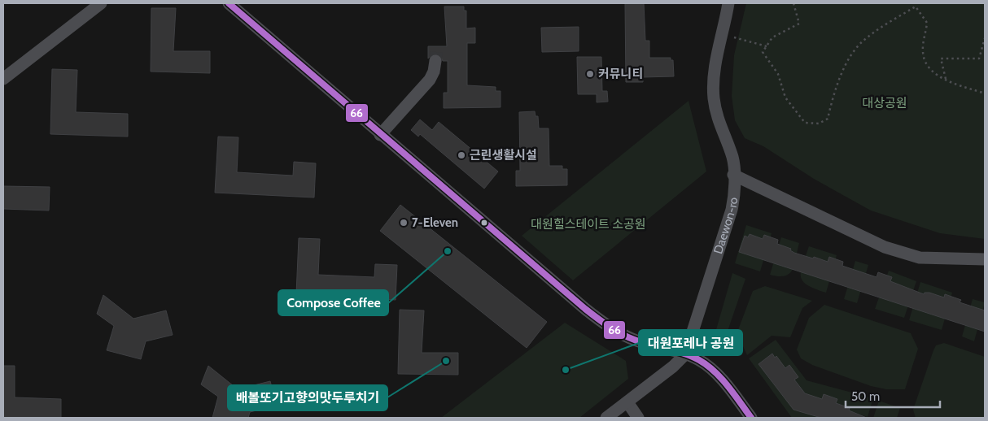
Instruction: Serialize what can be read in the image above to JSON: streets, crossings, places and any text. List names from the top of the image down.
{
  "streets": {
    "street": ["Daewon-ro"]
  },
  "parks": ["대상공원", "대원힐스테이트 소공원"],
  "places": [
    "커뮤니티",
    "근린생활시설",
    "7-Eleven",
    "Compose Coffee",
    "배볼또기고향의맛두루치기",
    "대원포레나 공원"
  ],
  "lines": ["transit line 66"],
  "scale_bar": "50 m"
}
